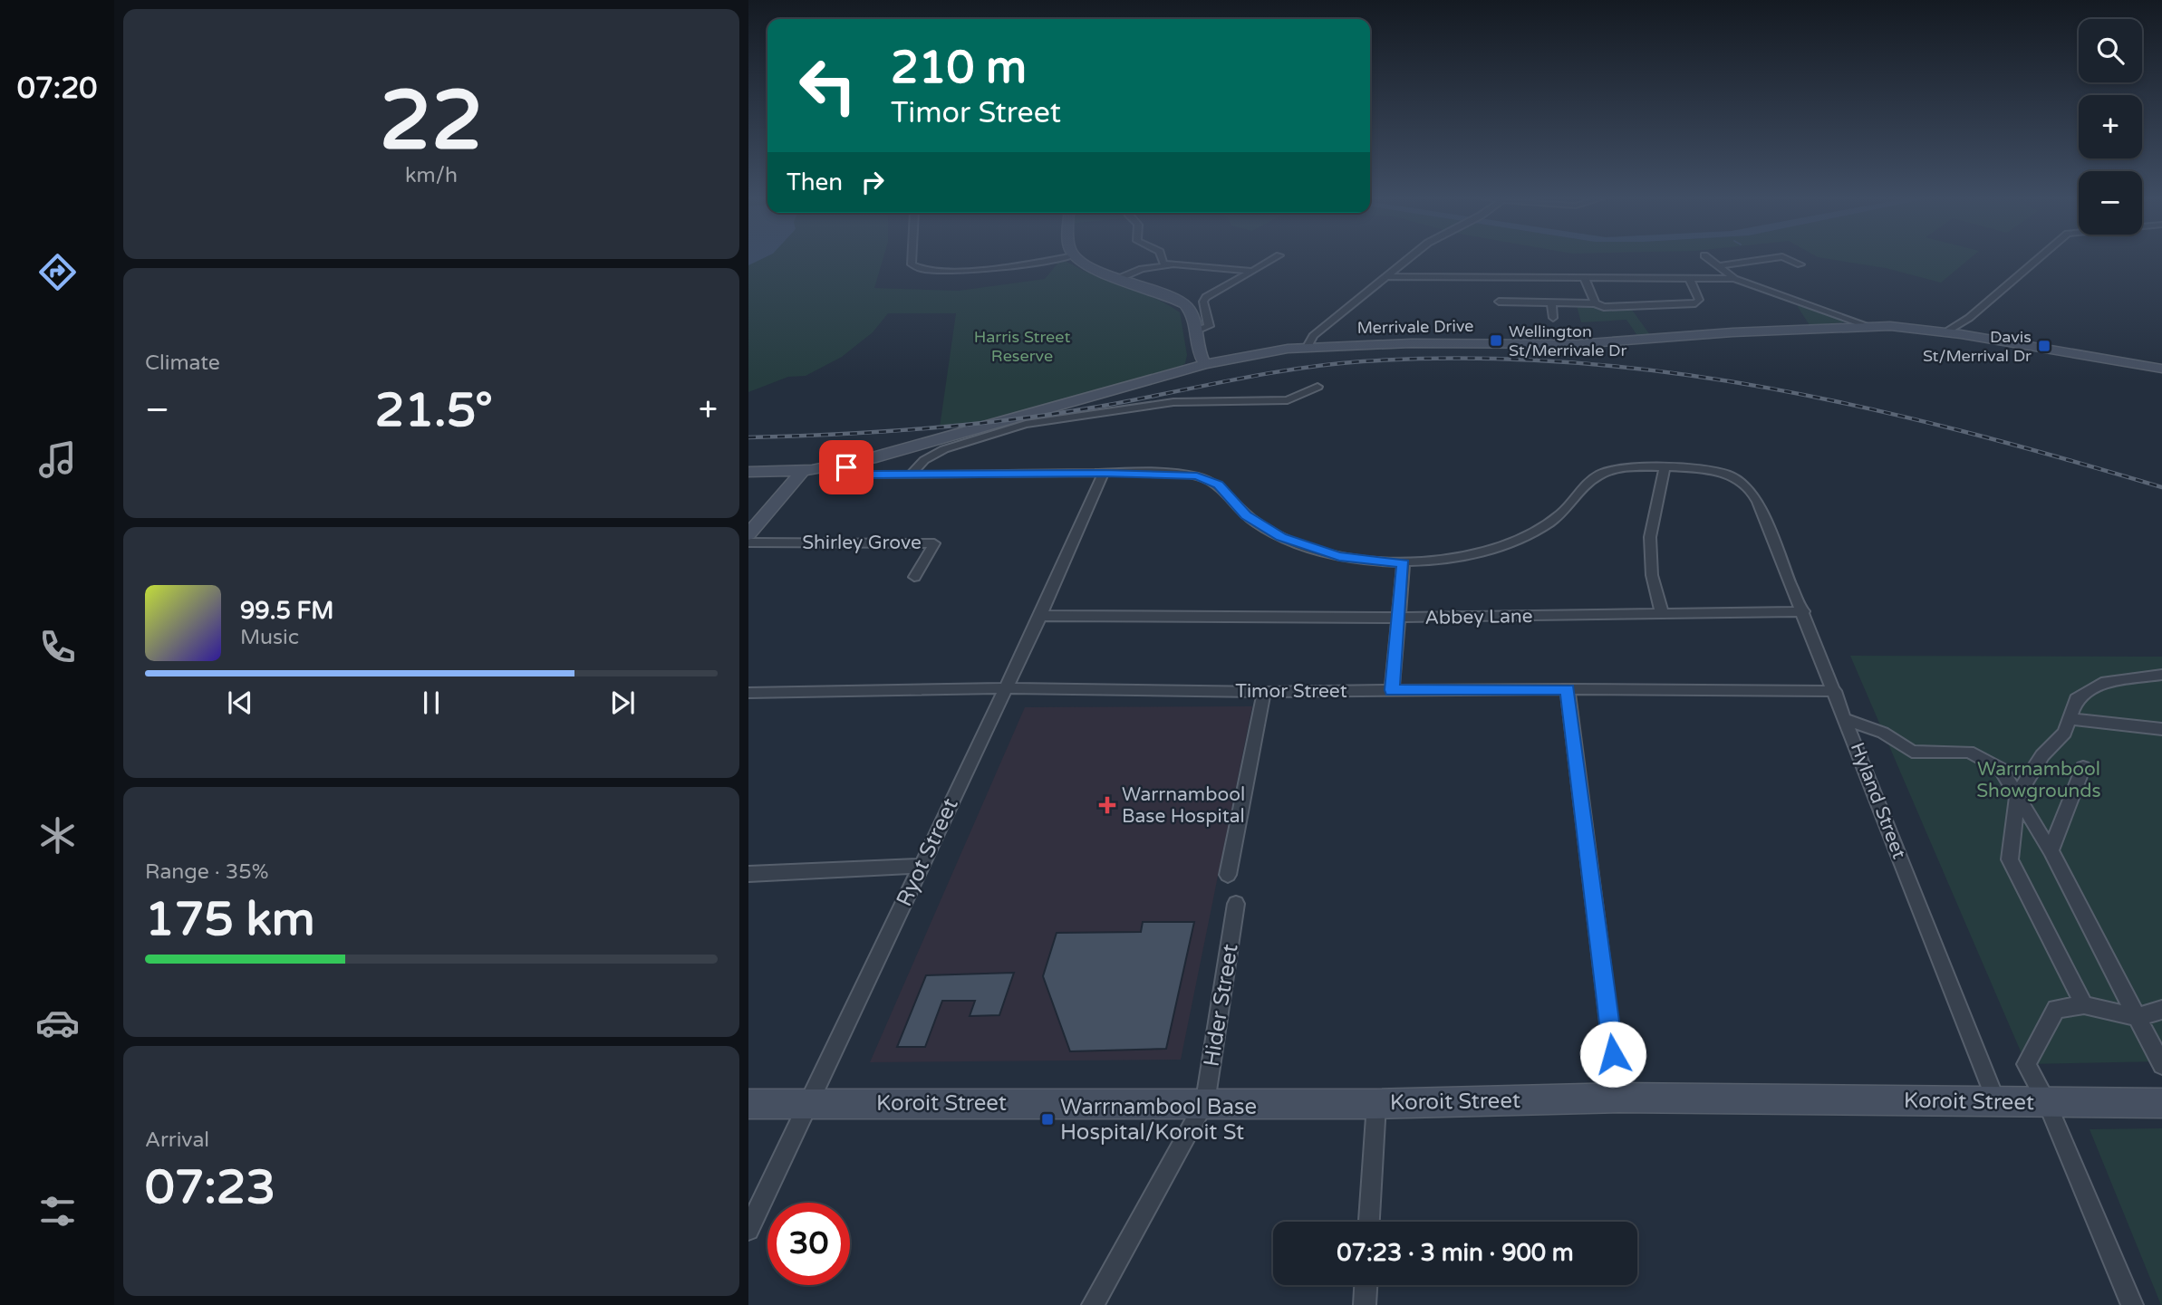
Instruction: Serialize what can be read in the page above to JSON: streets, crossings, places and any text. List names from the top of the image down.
{
  "streets": {
    "street": [
      "Merrivale Drive",
      "Shirley Grove",
      "Abbey Lane",
      "Timor Street",
      "Hyland Street",
      "Ryot Street",
      "Hider Street",
      "Koroit Street"
    ]
  },
  "crossings": [
    ["Abbey Lane", "Hyland Street"],
    ["Abbey Lane", "Ryot Street"],
    ["Timor Street", "Hyland Street"],
    ["Timor Street", "Ryot Street"],
    ["Hyland Street", "Koroit Street"],
    ["Ryot Street", "Koroit Street"],
    ["Hider Street", "Koroit Street"]
  ],
  "parks": ["Harris Street Reserve", "Warrnambool Showgrounds"],
  "places": {
    "transit": ["Wellington St/Merrivale Dr", "Davis St/Merrival Dr", "Warrnambool Base Hospital/Koroit St"],
    "health": ["Warrnambool Base Hospital"]
  },
  "page": {
    "tabs": "07:20",
    "tile": [
      ["22", "km/h"],
      "Climate",
      ["Range · 35%", "175 km"],
      ["Arrival", "07:23"]
    ],
    "map_buttons": ["+", "−"],
    "turn": ["210 m", "Timor Street"],
    "then": "Then",
    "heat": ["−", "21.5°", "+"],
    "song": ["99.5 FM", "Music"],
    "limit": "30",
    "trip": "07:23 · 3 min · 900 m"
  }
}
